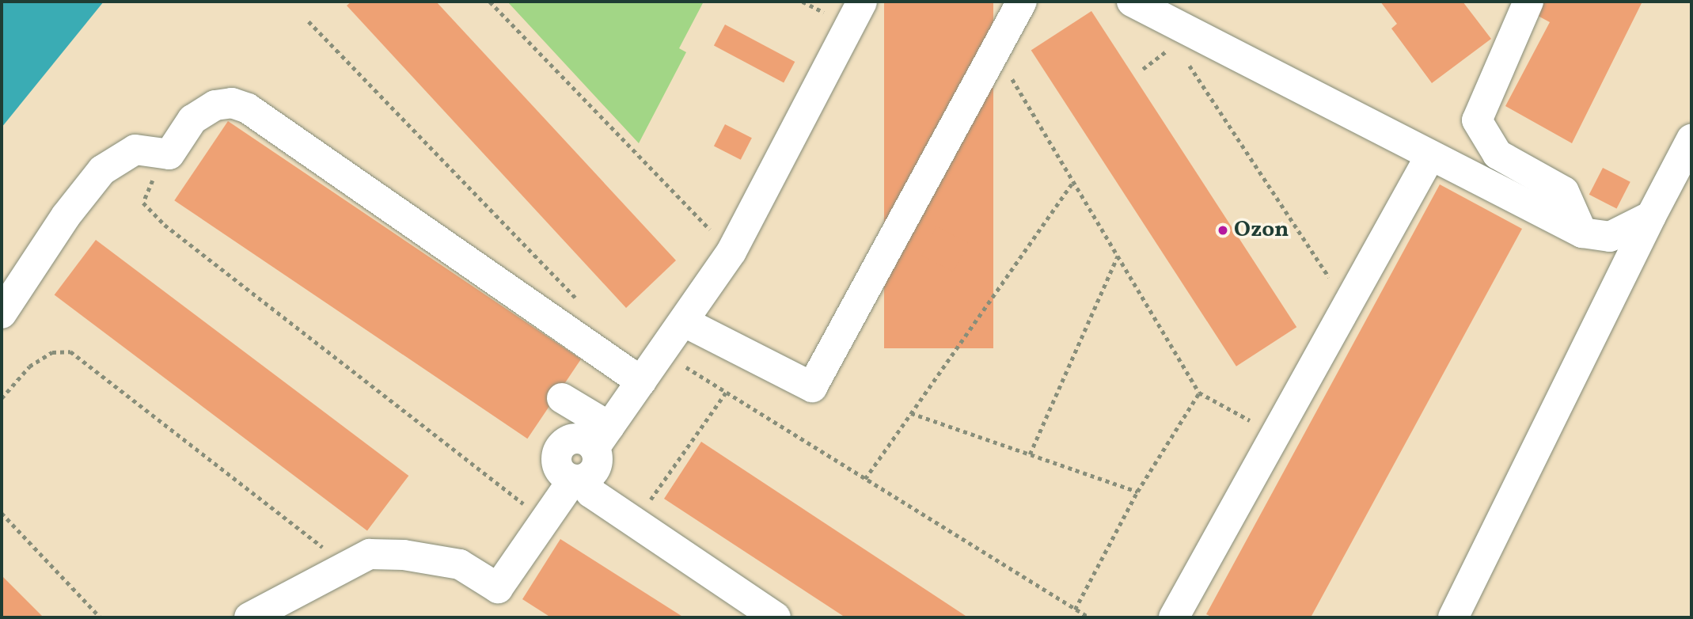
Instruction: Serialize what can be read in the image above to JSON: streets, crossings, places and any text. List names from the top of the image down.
{
  "places": ["Ozon"]
}
